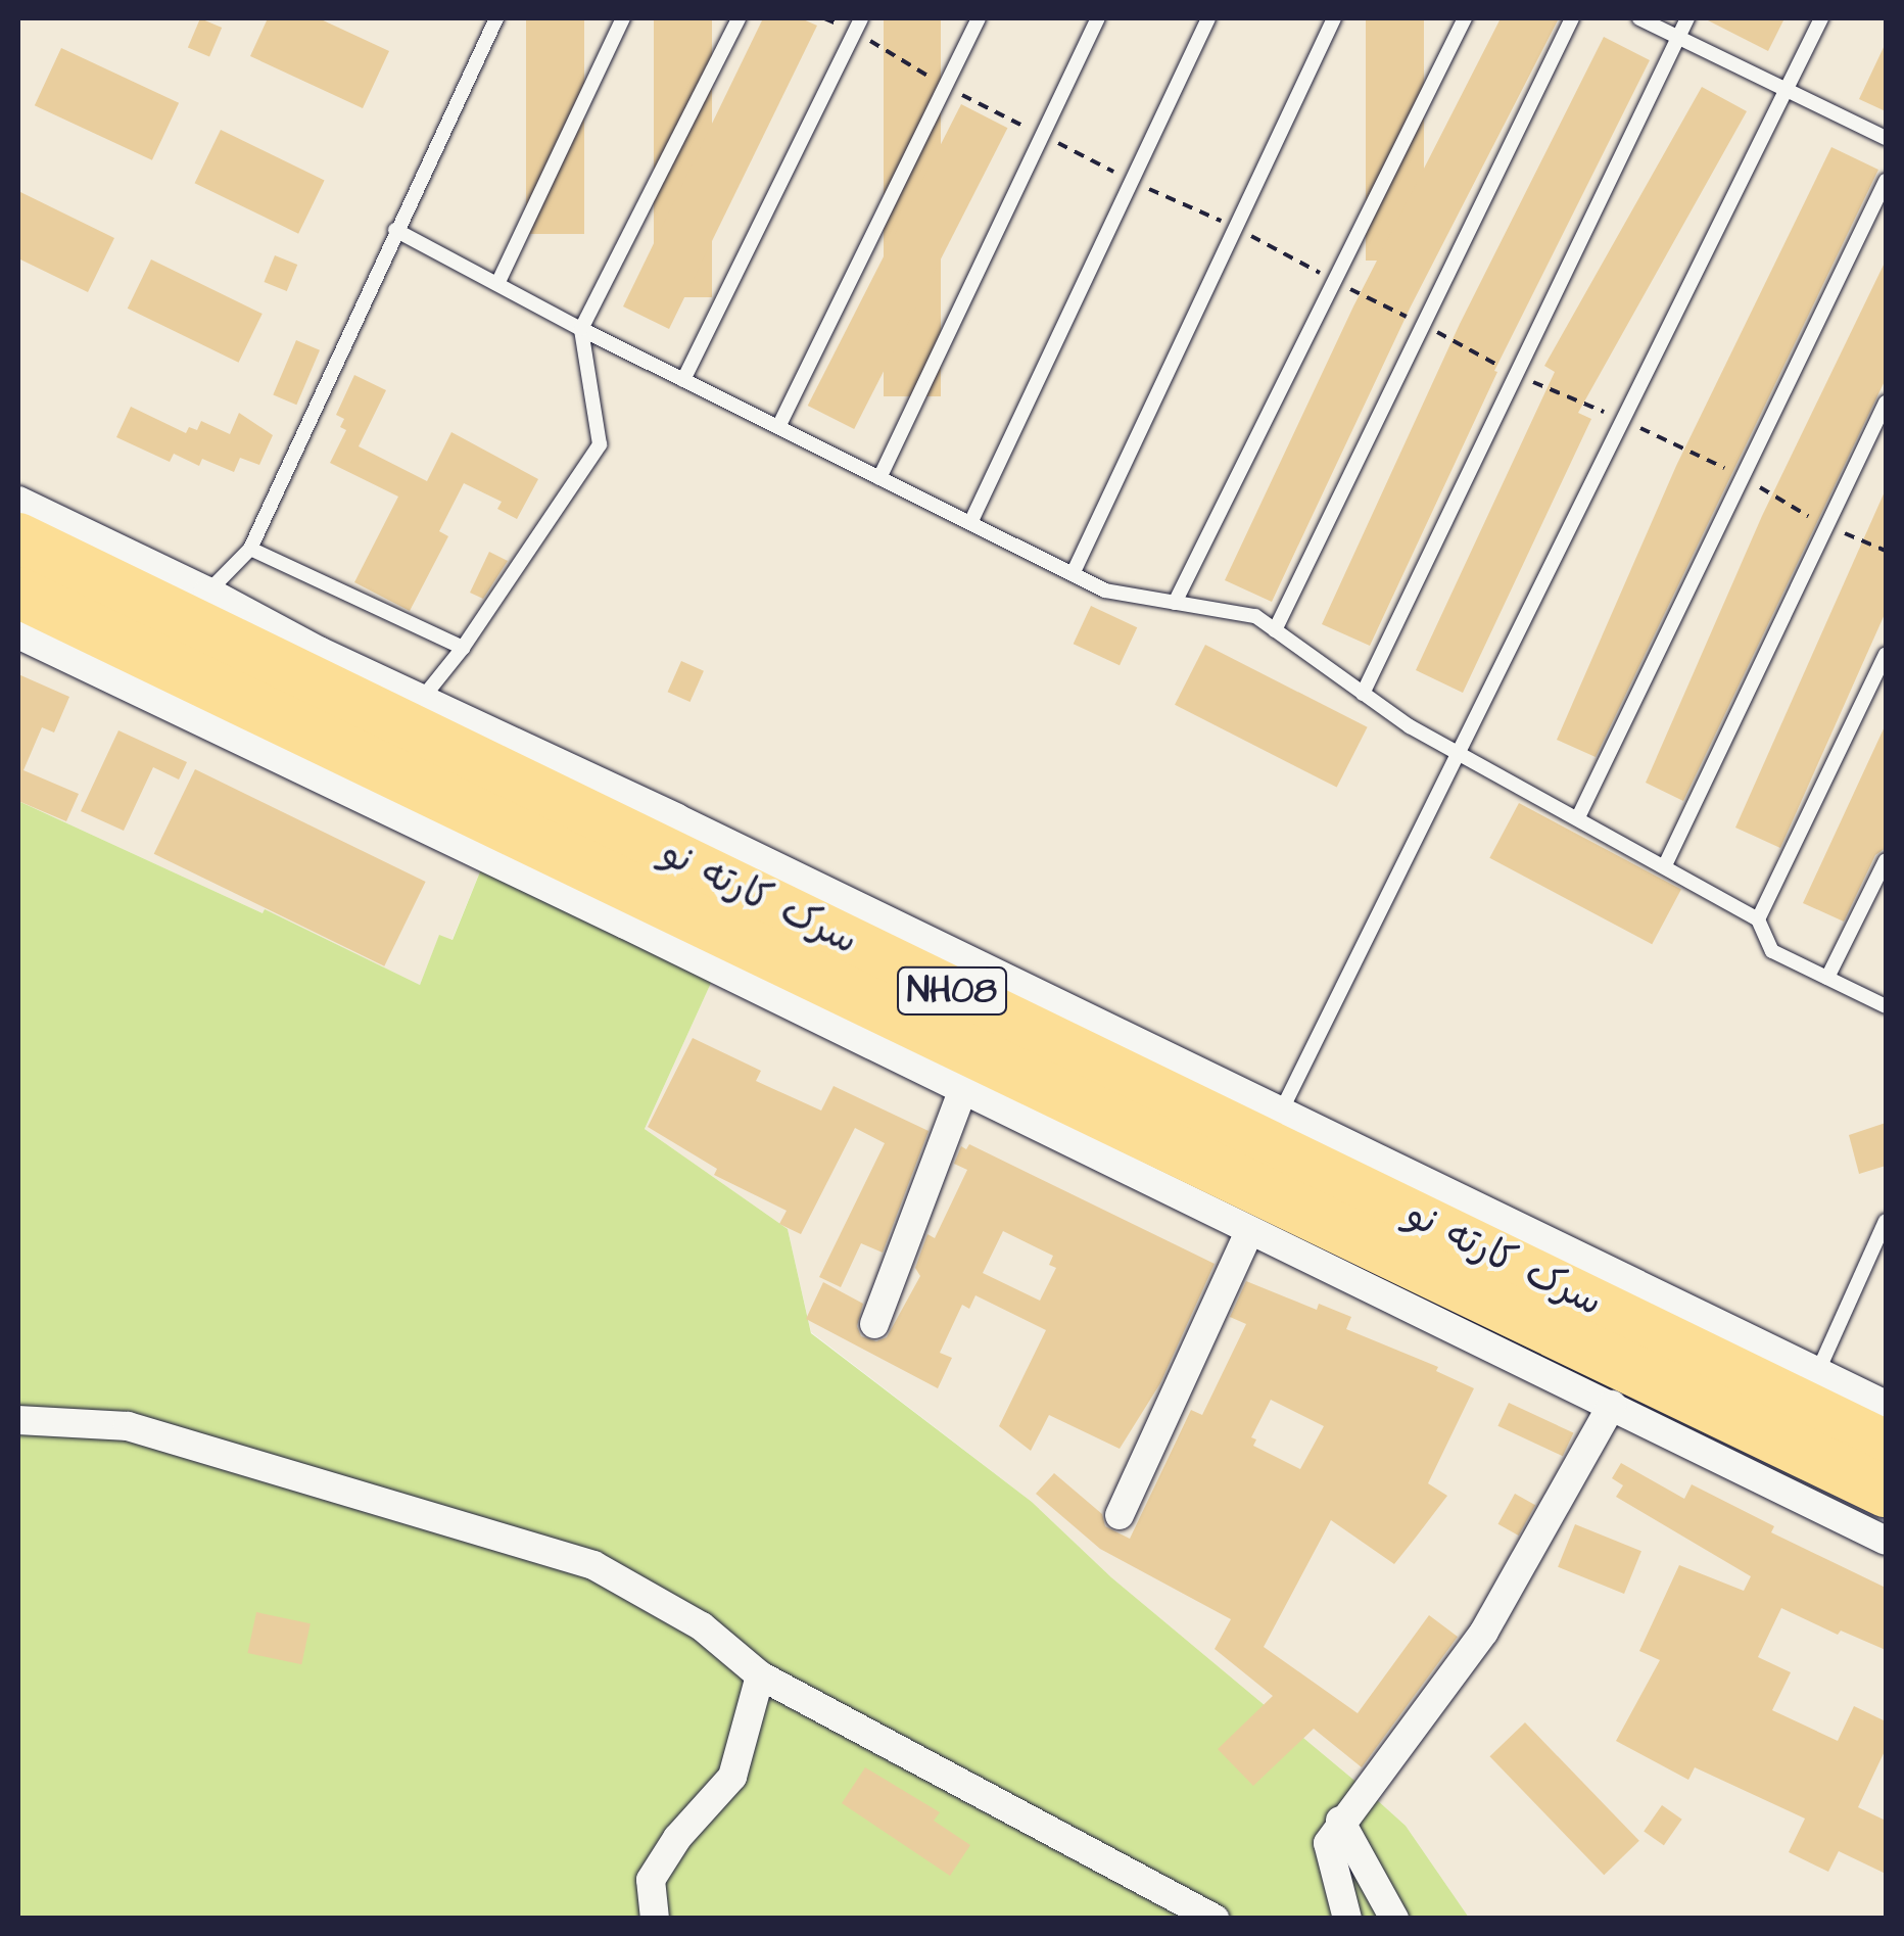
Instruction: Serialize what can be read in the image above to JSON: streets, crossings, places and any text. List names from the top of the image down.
{
  "streets": {
    "highway": ["NH08"]
  }
}
